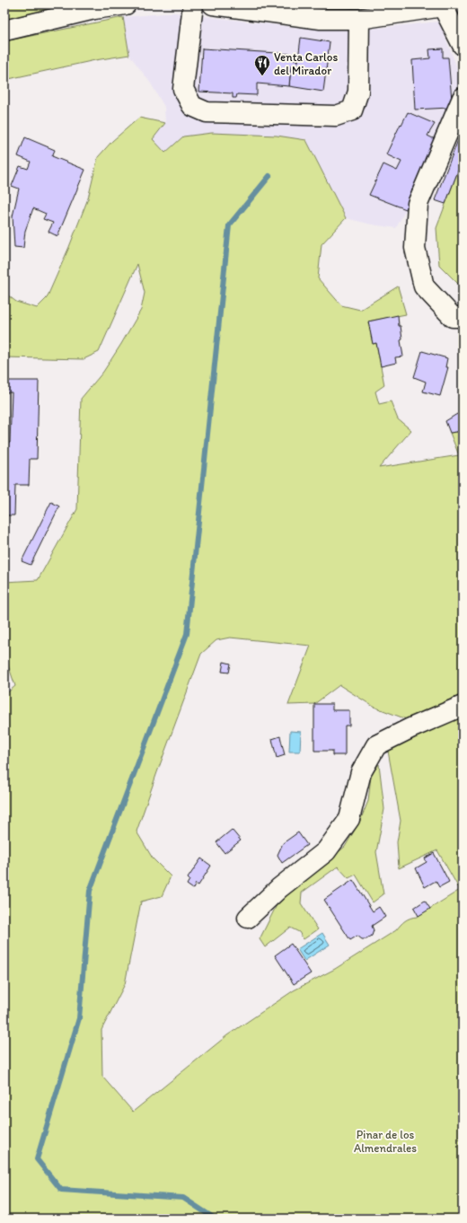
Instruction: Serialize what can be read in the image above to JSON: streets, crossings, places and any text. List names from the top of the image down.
{
  "parks": ["Pinar de los Almendrales"],
  "places": {
    "restaurant": ["Venta Carlos del Mirador"]
  }
}
